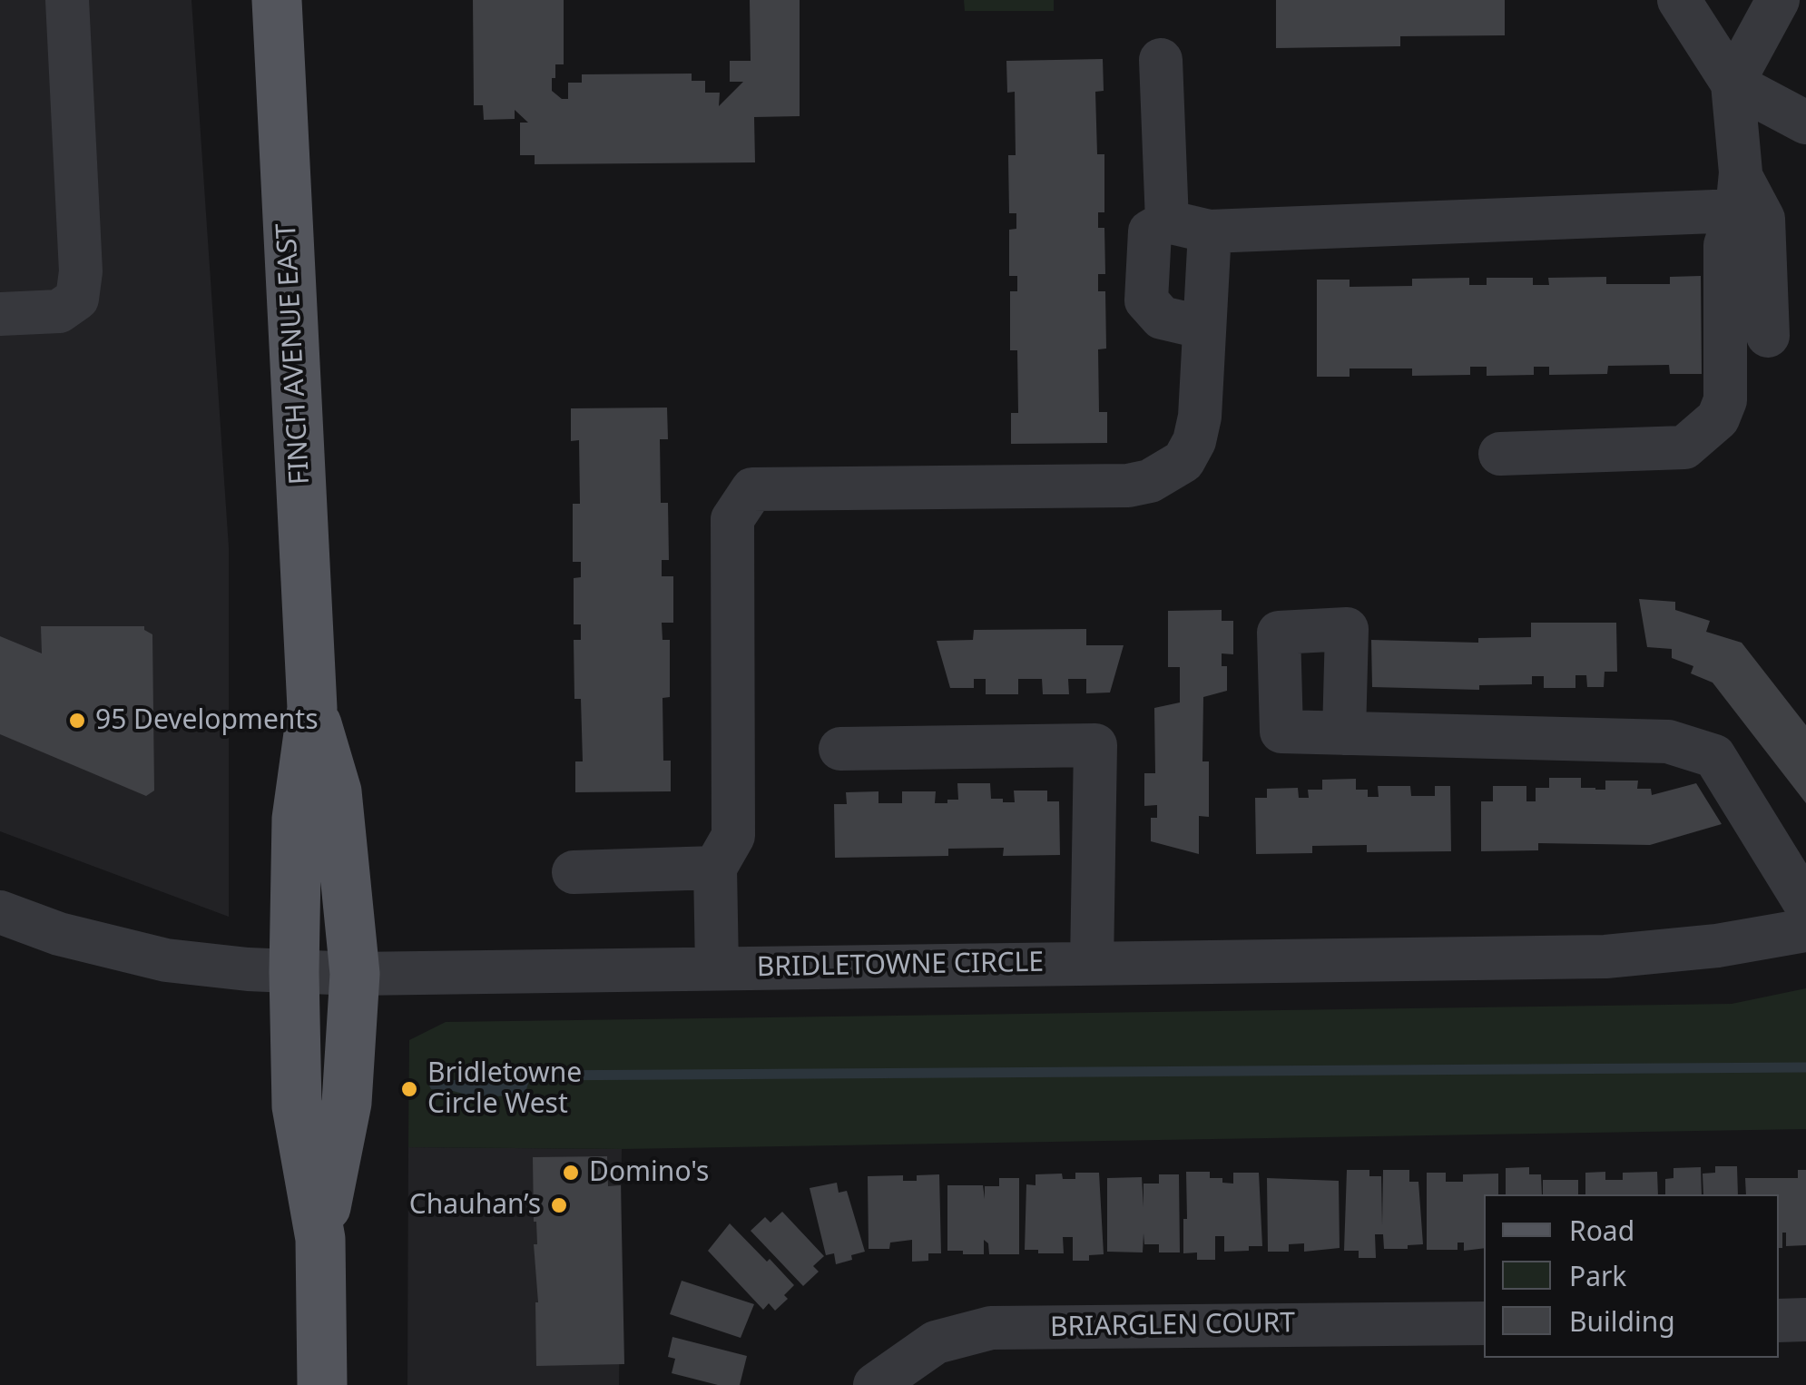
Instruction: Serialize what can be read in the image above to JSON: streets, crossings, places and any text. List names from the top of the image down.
{
  "streets": {
    "main road": ["FINCH AVENUE EAST"],
    "street": ["BRIDLETOWNE CIRCLE", "BRIARGLEN COURT"]
  },
  "crossings": [
    ["FINCH AVENUE EAST", "BRIDLETOWNE CIRCLE"]
  ],
  "places": [
    "95 Developments",
    "Bridletowne Circle West",
    "Domino's",
    "Chauhan’s"
  ],
  "legend": ["Road", "Park", "Building"]
}
